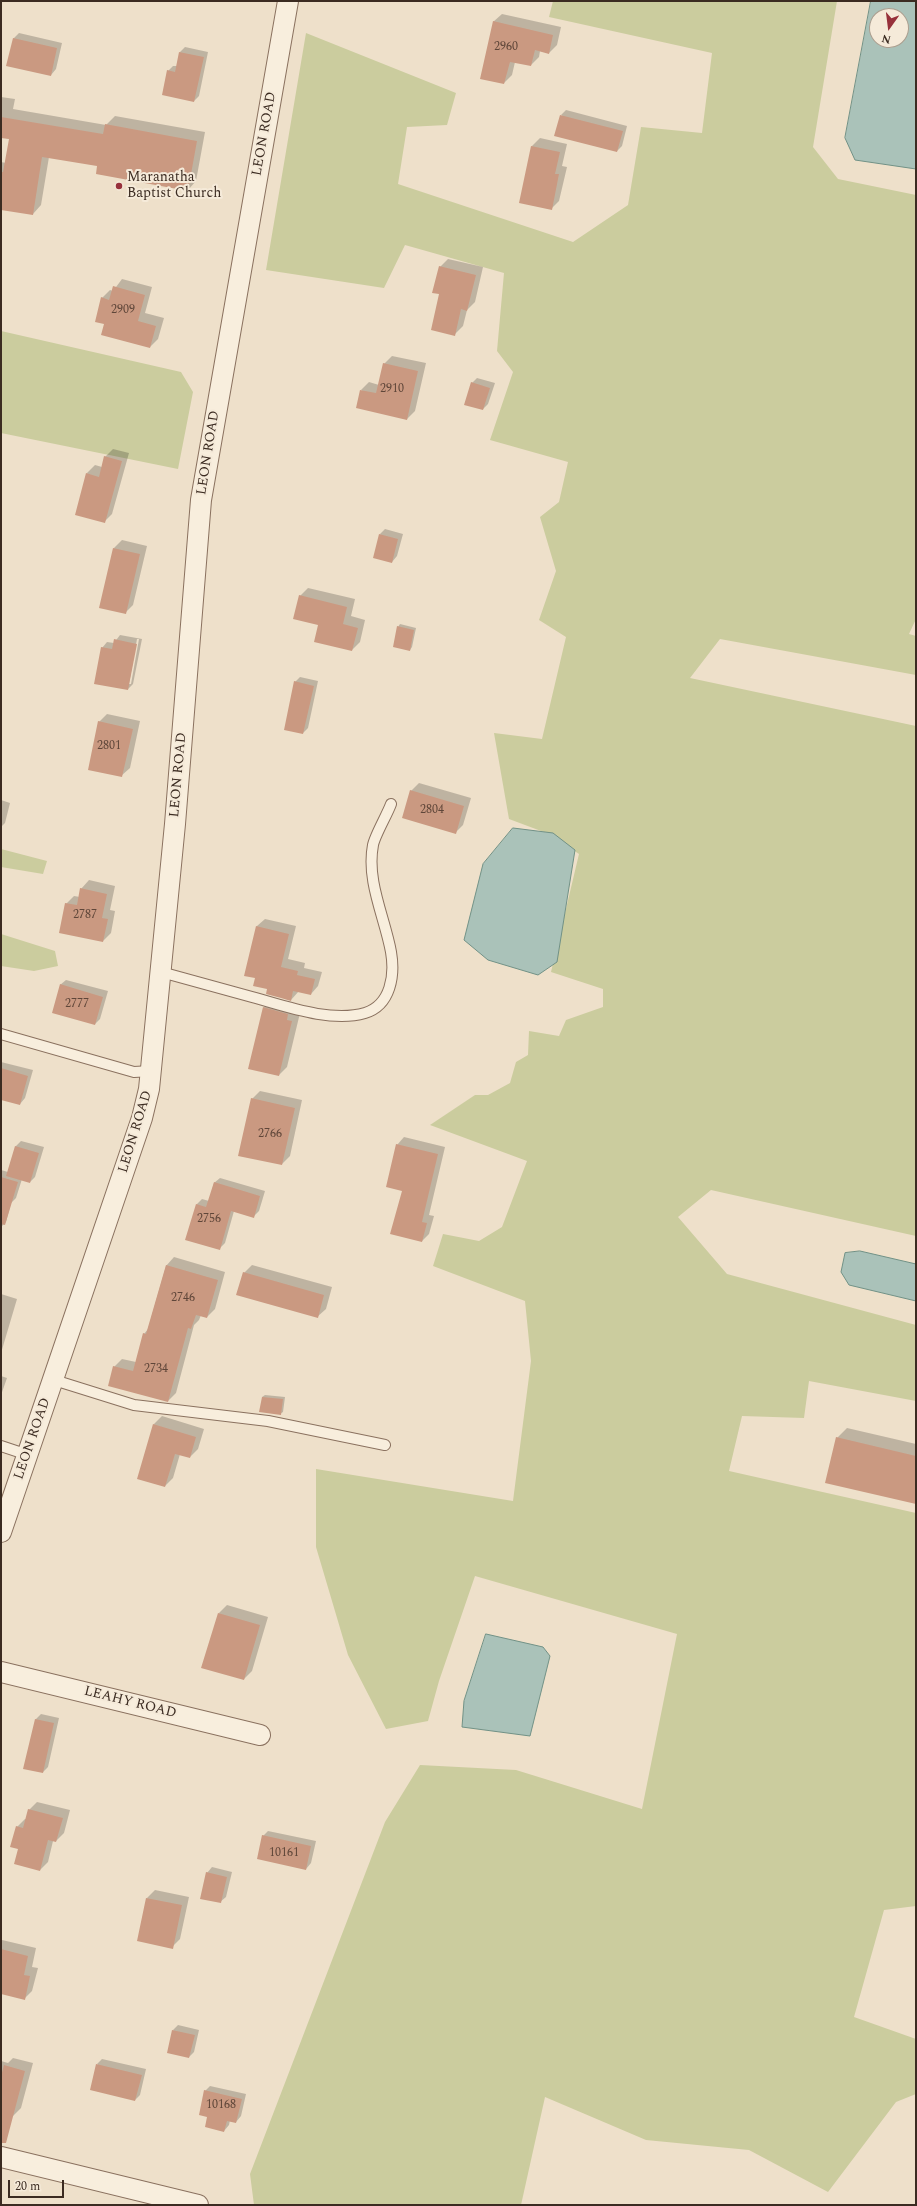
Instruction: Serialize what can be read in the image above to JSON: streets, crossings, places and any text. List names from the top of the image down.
{
  "streets": {
    "street": ["LEON ROAD", "LEAHY ROAD"]
  },
  "places": ["Maranatha Baptist Church"],
  "house_numbers": [
    "2960",
    "2909",
    "2910",
    "2801",
    "2804",
    "2787",
    "2777",
    "2766",
    "2756",
    "2746",
    "2734",
    "10161",
    "10168"
  ],
  "scale_bar": "20 m",
  "north": "bottom"
}
